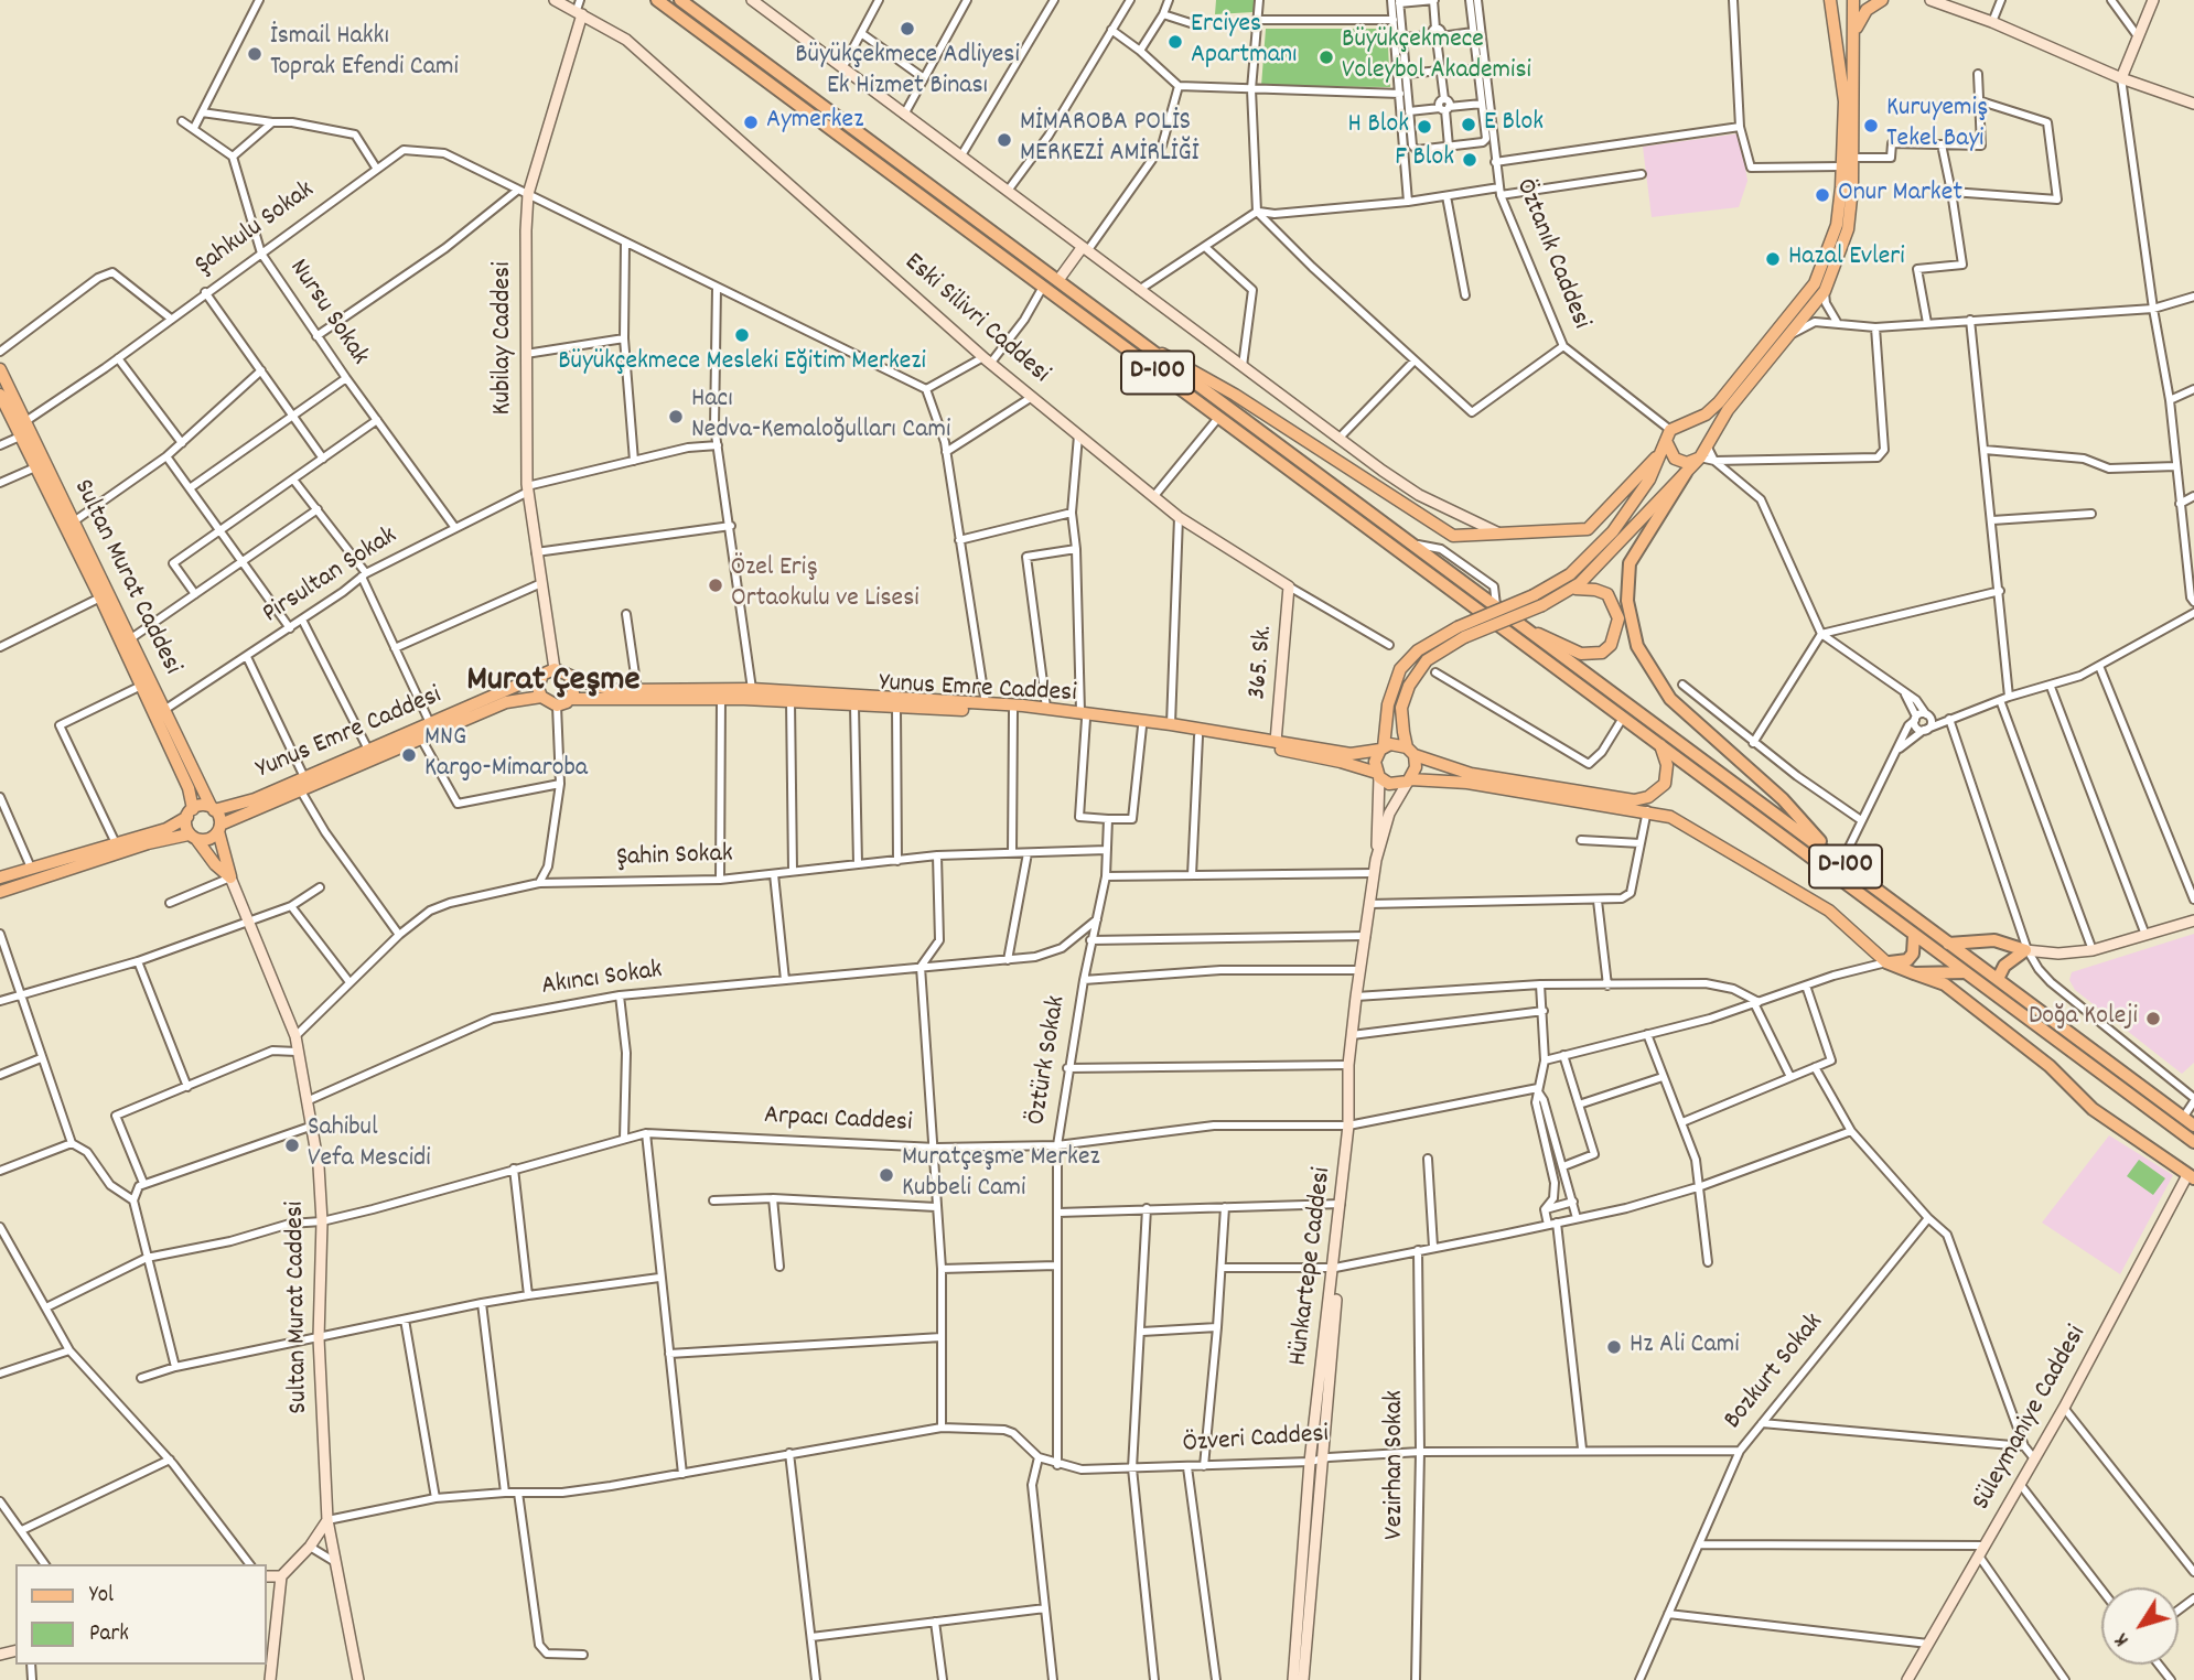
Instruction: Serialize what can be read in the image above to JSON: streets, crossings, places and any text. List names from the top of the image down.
{
  "streets": {
    "highway": ["D-100"],
    "main road": [
      "Eski Silivri Caddesi",
      "Kubilay Caddesi",
      "Sultan Murat Caddesi",
      "365. Sk.",
      "Yunus Emre Caddesi",
      "Hünkartepe Caddesi",
      "Süleymaniye Caddesi"
    ],
    "street": [
      "Şahkulu Sokak",
      "Öztanık Caddesi",
      "Nursu Sokak",
      "Pirsultan Sokak",
      "Şahin Sokak",
      "Akıncı Sokak",
      "Öztürk Sokak",
      "Arpacı Caddesi",
      "Bozkurt Sokak",
      "Özveri Caddesi",
      "Vezirhan Sokak"
    ]
  },
  "crossings": [
    ["Şahkulu Sokak", "Nursu Sokak"],
    ["Şahkulu Sokak", "Kubilay Caddesi"],
    ["Şahkulu Sokak", "Sultan Murat Caddesi"],
    ["Nursu Sokak", "Pirsultan Sokak"],
    ["Eski Silivri Caddesi", "Kubilay Caddesi"],
    ["Eski Silivri Caddesi", "365. Sk."],
    ["Kubilay Caddesi", "Pirsultan Sokak"],
    ["Kubilay Caddesi", "Yunus Emre Caddesi"],
    ["Pirsultan Sokak", "Sultan Murat Caddesi"],
    ["Sultan Murat Caddesi", "Yunus Emre Caddesi"],
    ["Sultan Murat Caddesi", "Şahin Sokak"],
    ["Sultan Murat Caddesi", "Akıncı Sokak"],
    ["Sultan Murat Caddesi", "Arpacı Caddesi"],
    ["Sultan Murat Caddesi", "Özveri Caddesi"],
    ["365. Sk.", "Yunus Emre Caddesi"],
    ["Şahin Sokak", "Öztürk Sokak"],
    ["Akıncı Sokak", "Öztürk Sokak"],
    ["Öztürk Sokak", "Arpacı Caddesi"],
    ["Öztürk Sokak", "Özveri Caddesi"],
    ["Arpacı Caddesi", "Hünkartepe Caddesi"],
    ["Hünkartepe Caddesi", "Özveri Caddesi"],
    ["Bozkurt Sokak", "Özveri Caddesi"],
    ["Özveri Caddesi", "Vezirhan Sokak"]
  ],
  "districts": ["Murat Çeşme"],
  "places": [
    "Büyükçekmece Adliyesi Ek Hizmet Binası",
    "Erciyes Apartmanı",
    "İsmail Hakkı Toprak Efendi Cami",
    "Büyükçekmece Voleybol Akademisi",
    "Aymerkez",
    "E Blok",
    "Kuruyemiş Tekel Bayi",
    "H Blok",
    "MİMAROBA POLİS MERKEZİ AMİRLİĞİ",
    "F Blok",
    "Onur Market",
    "Hazal Evleri",
    "Büyükçekmece Mesleki Eğitim Merkezi",
    "Hacı Nedva-Kemaloğulları Cami",
    "Özel Eriş Ortaokulu ve Lisesi",
    "MNG Kargo-Mimaroba",
    "Doğa Koleji",
    "Sahibul Vefa Mescidi",
    "Muratçeşme Merkez Kubbeli Cami",
    "Hz Ali Cami"
  ],
  "legend": ["Yol", "Park"],
  "north": "bottom left"
}
